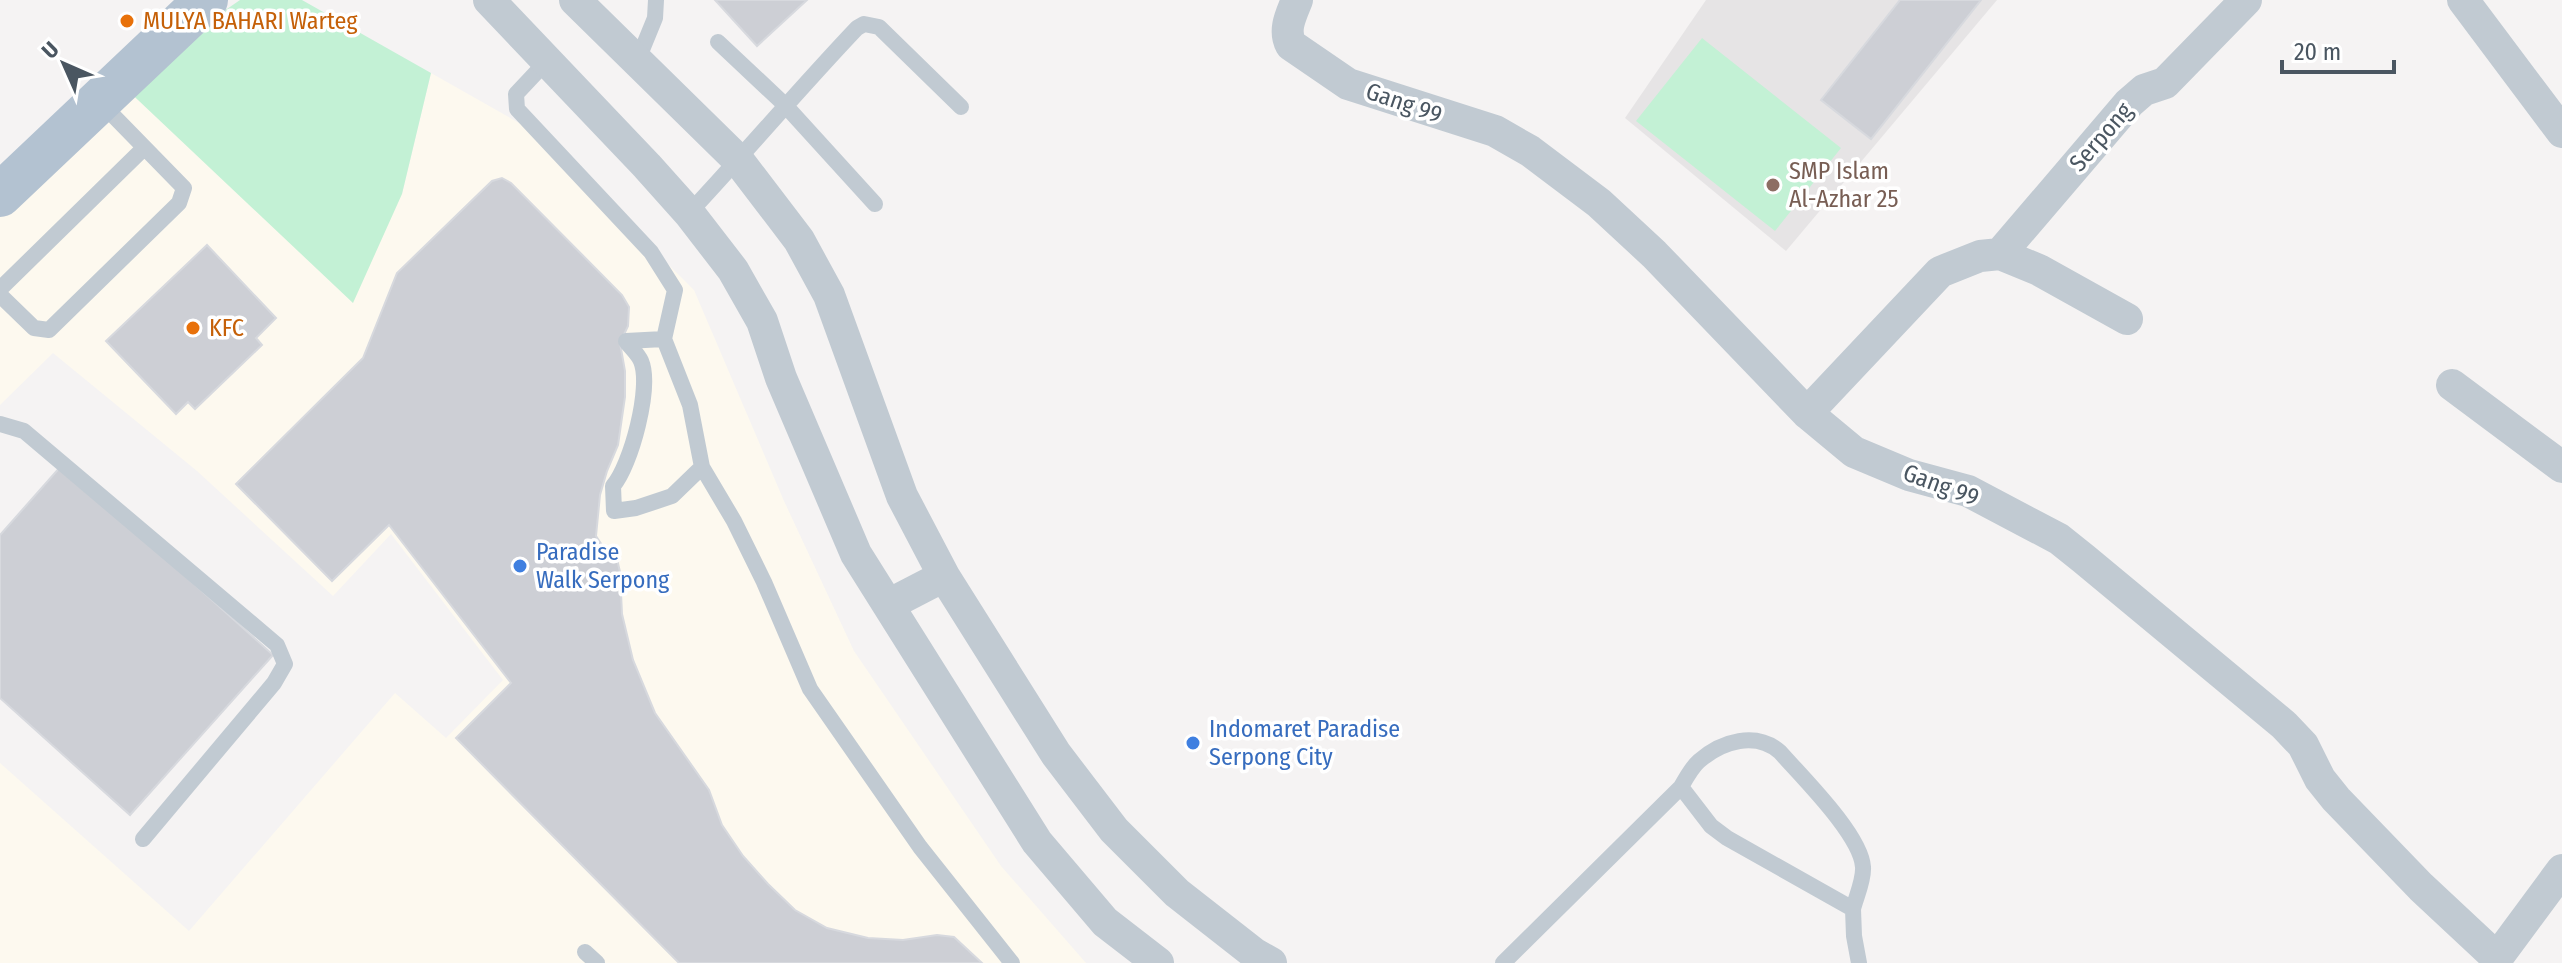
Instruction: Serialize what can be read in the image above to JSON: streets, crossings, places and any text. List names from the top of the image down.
{
  "streets": {
    "street": ["Gang 99", "Serpong"]
  },
  "places": [
    "MULYA BAHARI Warteg",
    "SMP Islam Al-Azhar 25",
    "KFC",
    "Paradise Walk Serpong",
    "Indomaret Paradise Serpong City"
  ],
  "scale_bar": "20 m",
  "north": "top left"
}
